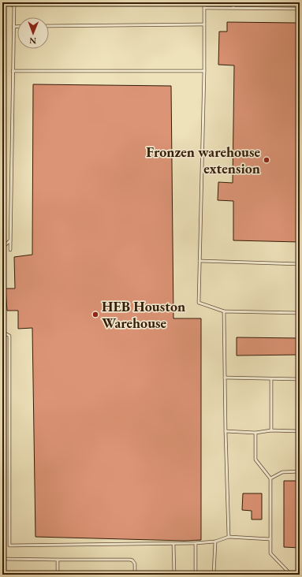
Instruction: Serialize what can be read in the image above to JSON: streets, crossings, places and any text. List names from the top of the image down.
{
  "places": ["Fronzen warehouse extension", "HEB Houston Warehouse"],
  "north": "bottom"
}
